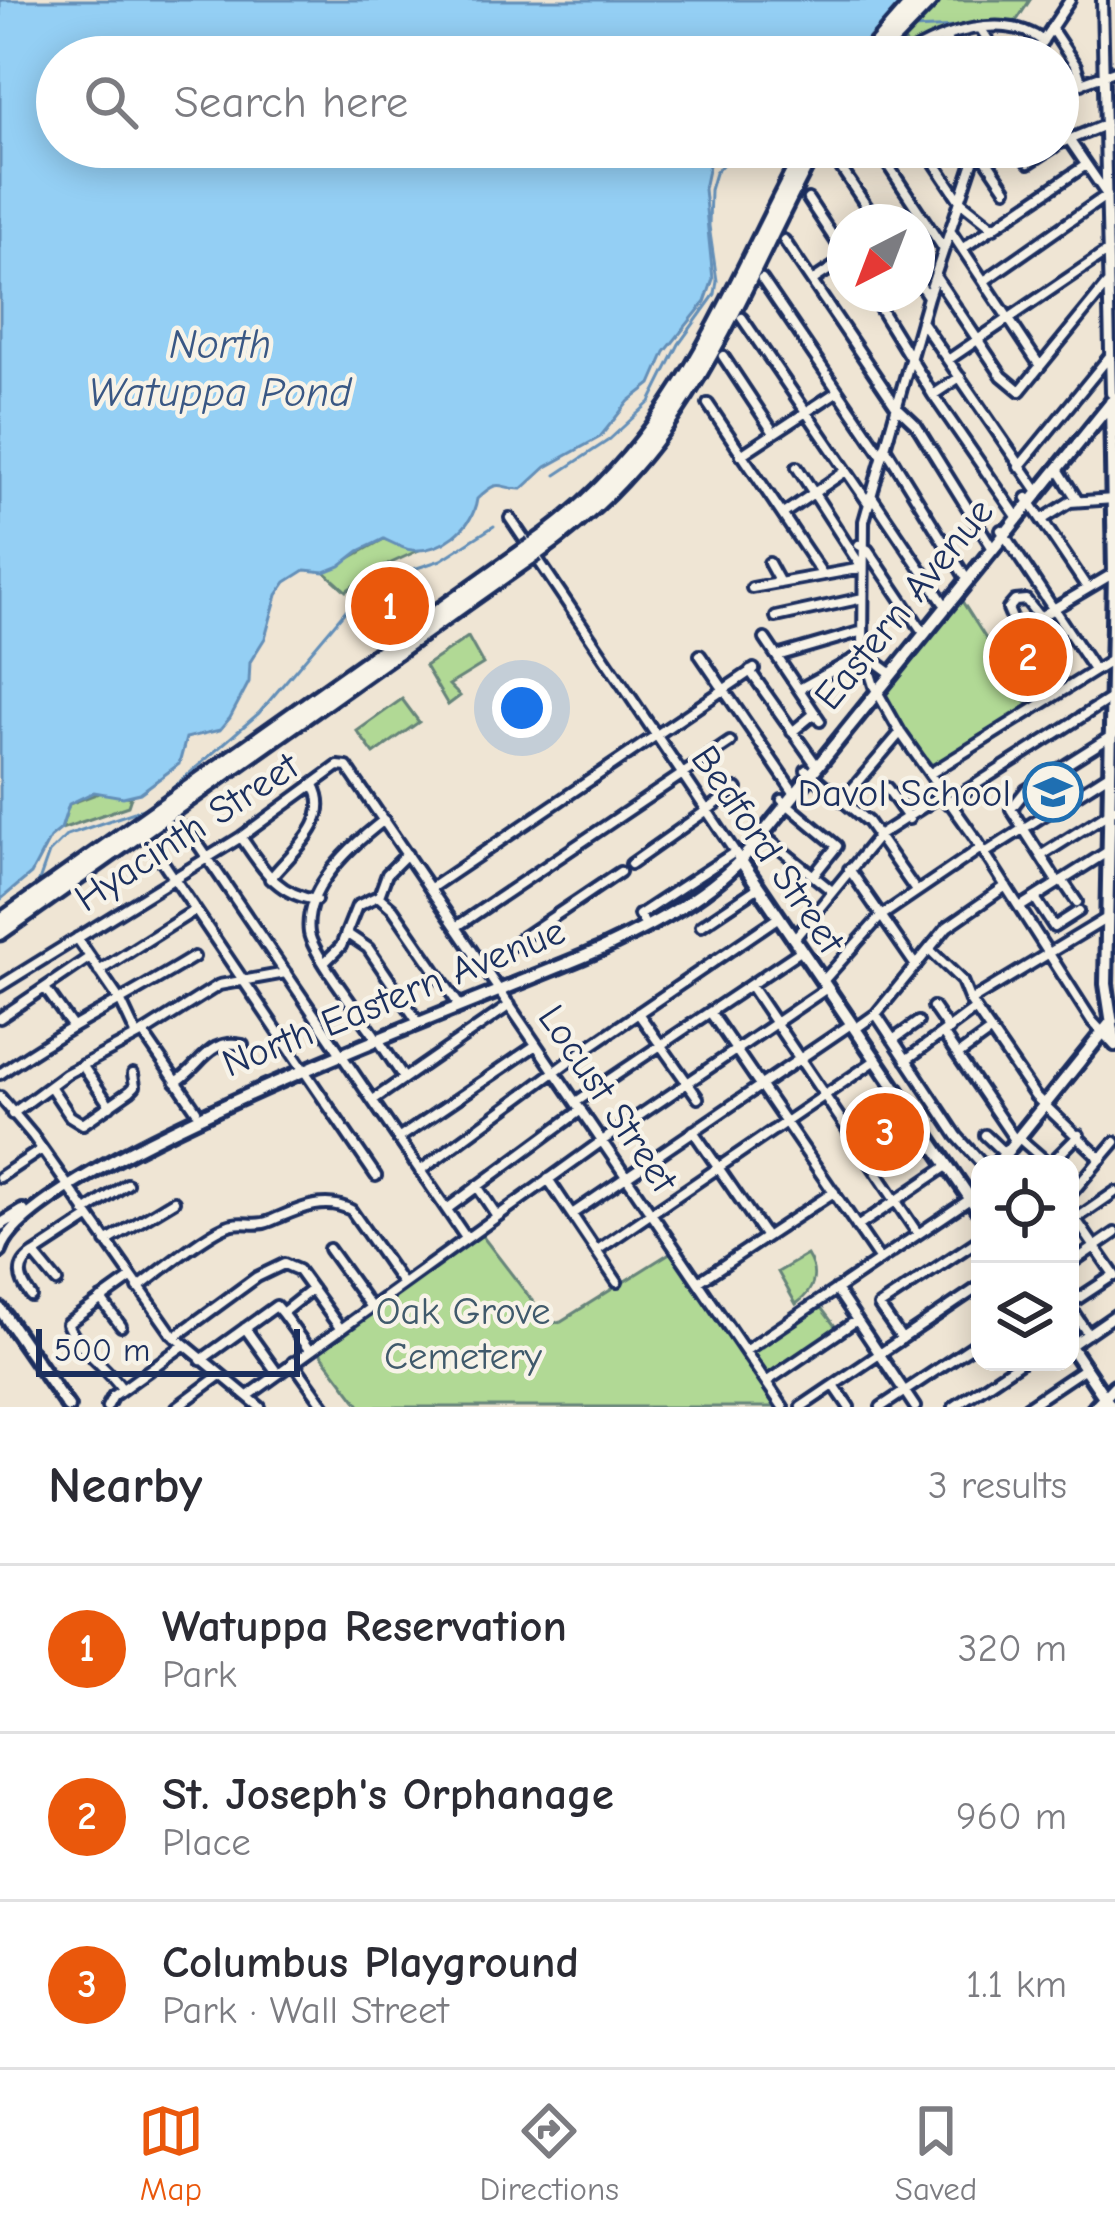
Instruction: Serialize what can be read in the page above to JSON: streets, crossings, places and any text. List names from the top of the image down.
{
  "streets": {
    "main road": ["Eastern Avenue", "Bedford Street", "North Eastern Avenue"],
    "street": ["Hyacinth Street", "Locust Street"]
  },
  "crossings": [
    ["Eastern Avenue", "Bedford Street"],
    ["Eastern Avenue", "North Eastern Avenue"],
    ["Hyacinth Street", "Locust Street"],
    ["Bedford Street", "North Eastern Avenue"],
    ["North Eastern Avenue", "Locust Street"]
  ],
  "water": ["North Watuppa Pond"],
  "parks": ["Oak Grove Cemetery"],
  "places": {
    "school or university": ["Davol School"]
  },
  "scale_bar": "500 m",
  "north": "bottom left",
  "page": {
    "search": "Search here",
    "pins": ["1", "2", "3"],
    "scale": "500 m",
    "heading": ["Nearby", "3 results"],
    "list": [
      {
        "mark": "1",
        "name": "Watuppa Reservation",
        "note": "Park",
        "value": "320 m"
      },
      {
        "mark": "2",
        "name": "St. Joseph's Orphanage",
        "note": "Place",
        "value": "960 m"
      },
      {
        "mark": "3",
        "name": "Columbus Playground",
        "note": "Park · Wall Street",
        "value": "1.1 km"
      }
    ],
    "nav": ["Map", "Directions", "Saved"]
  }
}
